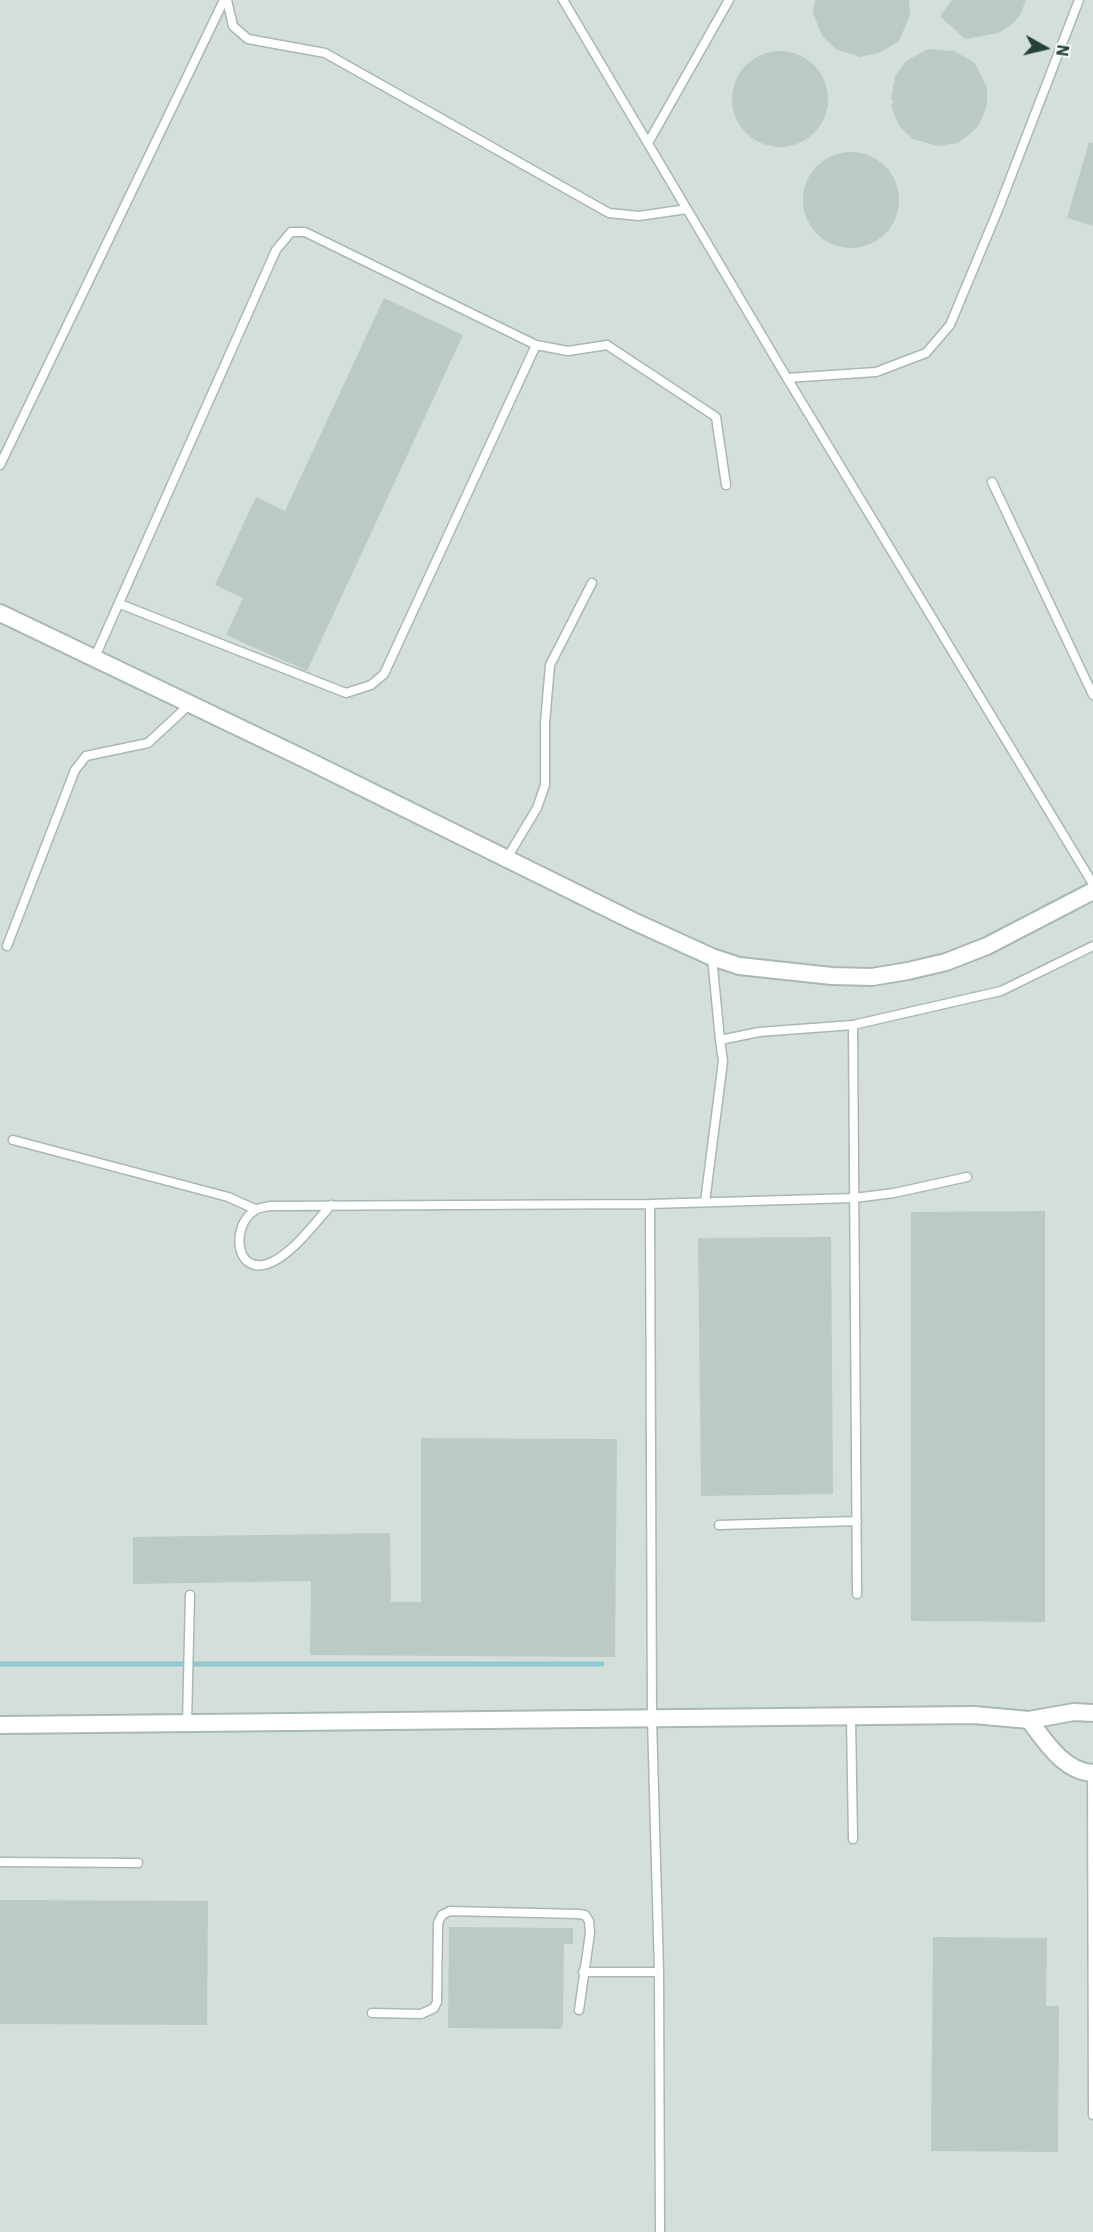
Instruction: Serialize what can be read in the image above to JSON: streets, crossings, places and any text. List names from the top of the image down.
{
  "north": "right"
}
